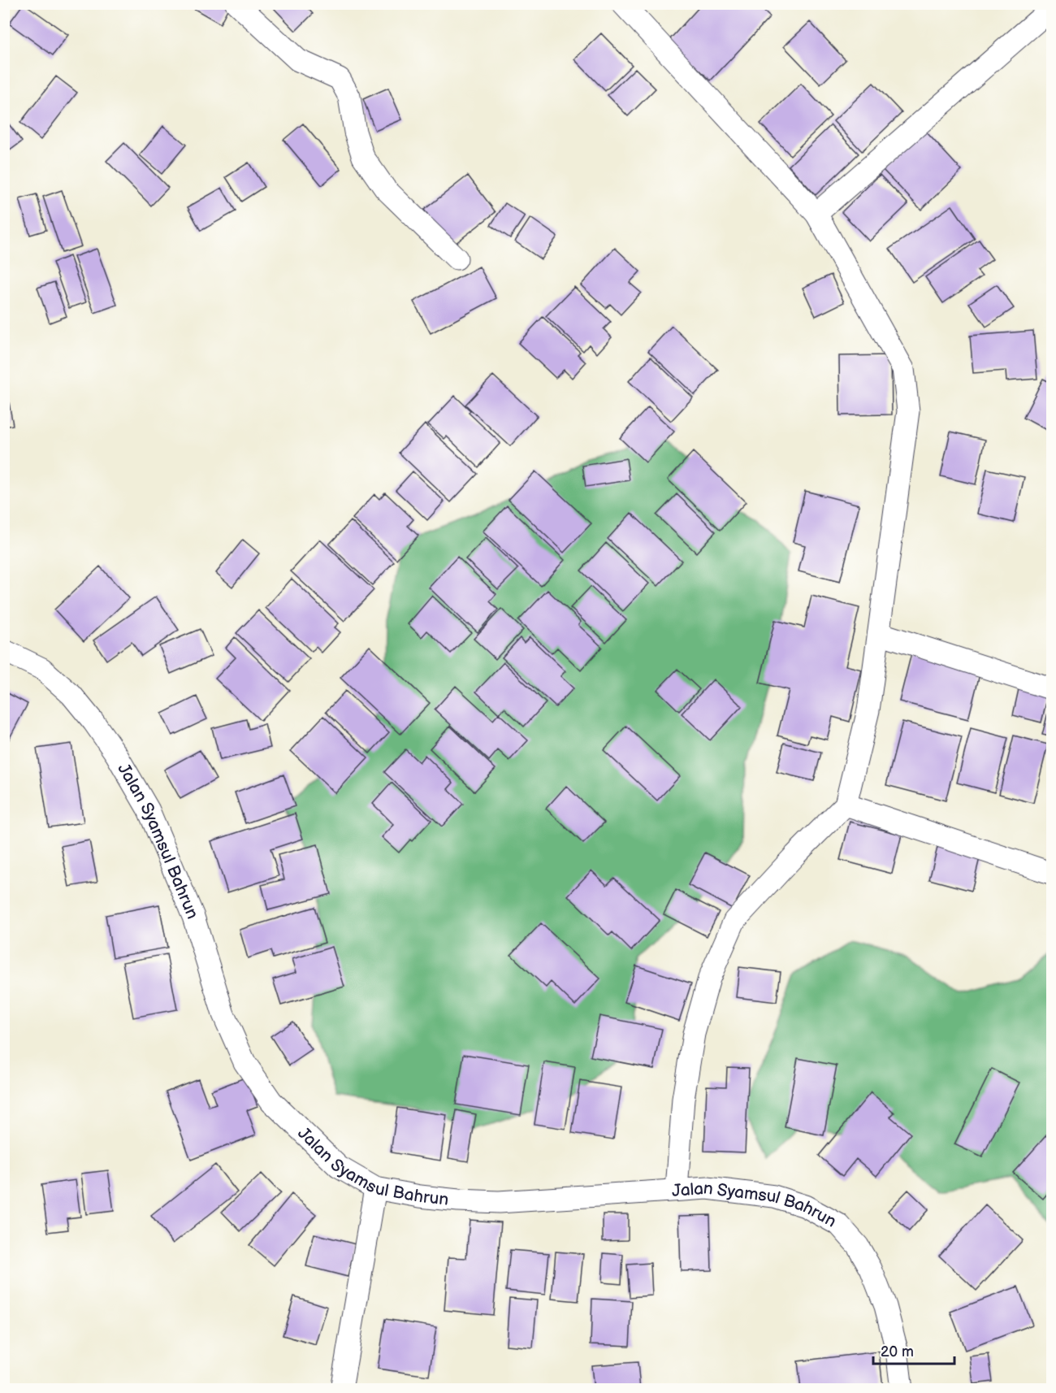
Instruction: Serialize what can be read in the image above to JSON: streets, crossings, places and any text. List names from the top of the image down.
{
  "streets": {
    "street": ["Jalan Syamsul Bahrun"]
  },
  "scale_bar": "20 m"
}
